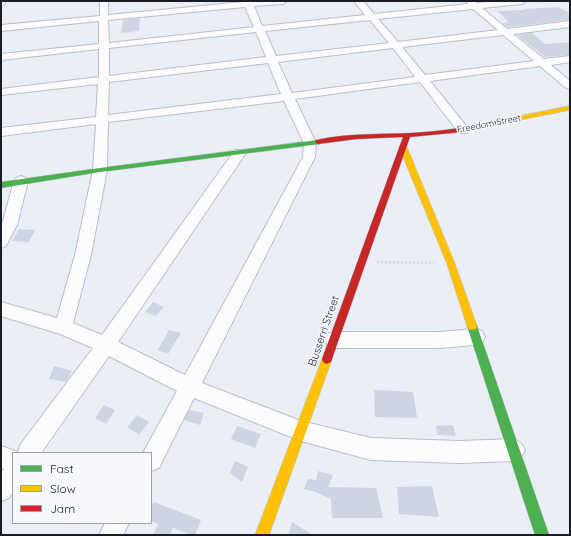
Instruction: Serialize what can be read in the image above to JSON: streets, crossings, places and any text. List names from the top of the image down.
{
  "streets": {
    "street": ["Freedom Street", "Busserri Street"]
  },
  "crossings": [
    ["Freedom Street", "Busserri Street"]
  ],
  "legend": ["Fast", "Slow", "Jam"]
}
